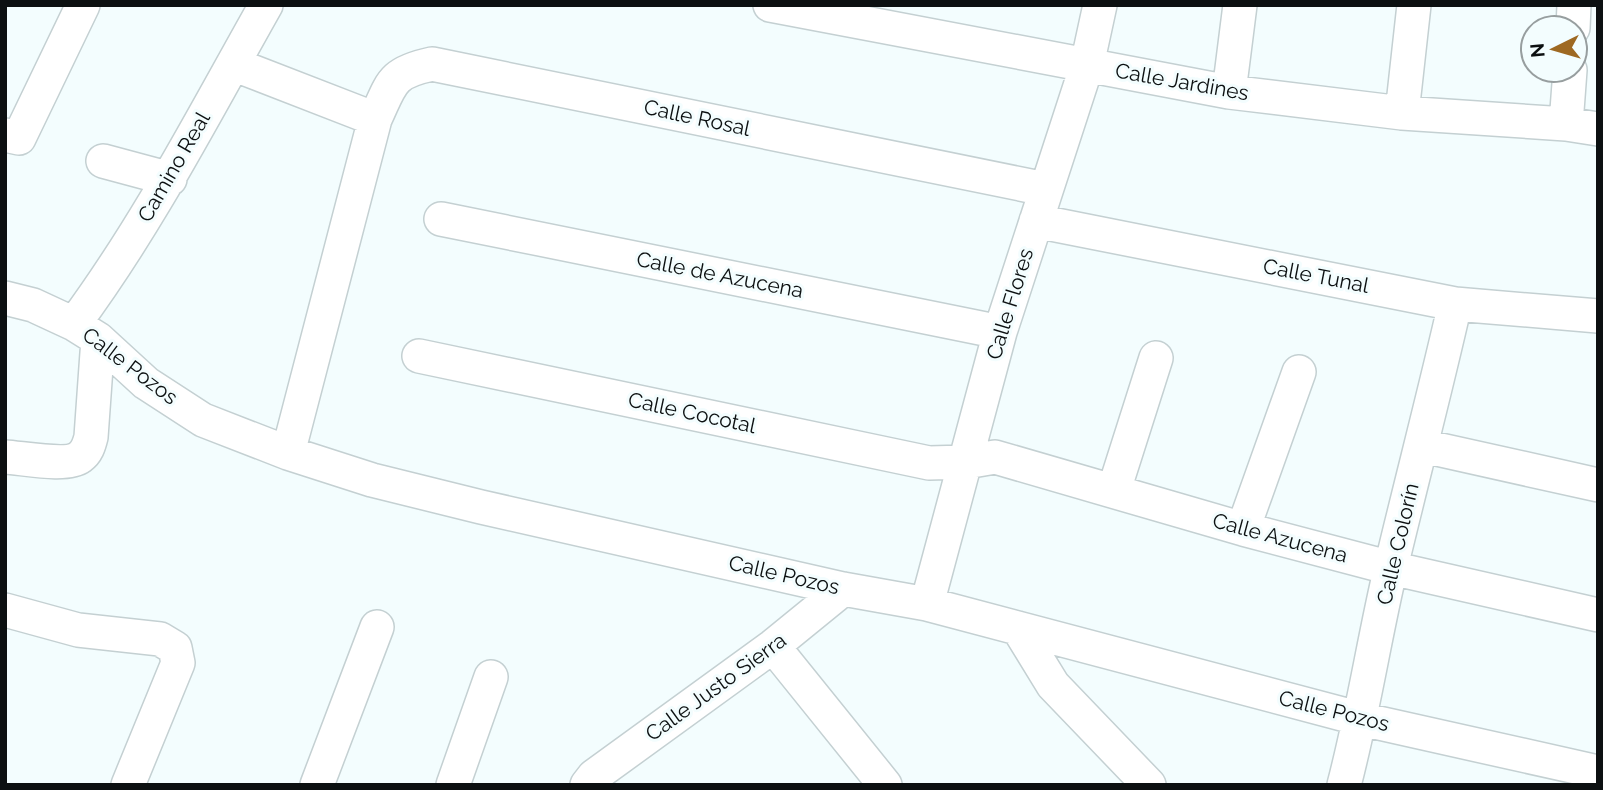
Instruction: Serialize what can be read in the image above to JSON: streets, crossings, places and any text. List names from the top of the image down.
{
  "streets": {
    "street": [
      "Calle Jardines",
      "Calle Rosal",
      "Camino Real",
      "Calle de Azucena",
      "Calle Tunal",
      "Calle Flores",
      "Calle Pozos",
      "Calle Cocotal",
      "Calle Azucena",
      "Calle Colorín",
      "Calle Justo Sierra"
    ]
  },
  "crossings": [
    ["Calle Jardines", "Calle Flores"],
    ["Calle Rosal", "Calle Flores"],
    ["Calle Rosal", "Calle Pozos"],
    ["Camino Real", "Calle Pozos"],
    ["Calle de Azucena", "Calle Flores"],
    ["Calle Tunal", "Calle Flores"],
    ["Calle Tunal", "Calle Colorín"],
    ["Calle Flores", "Calle Pozos"],
    ["Calle Flores", "Calle Cocotal"],
    ["Calle Flores", "Calle Azucena"],
    ["Calle Pozos", "Calle Colorín"],
    ["Calle Pozos", "Calle Justo Sierra"],
    ["Calle Cocotal", "Calle Azucena"],
    ["Calle Azucena", "Calle Colorín"]
  ],
  "north": "left"
}
